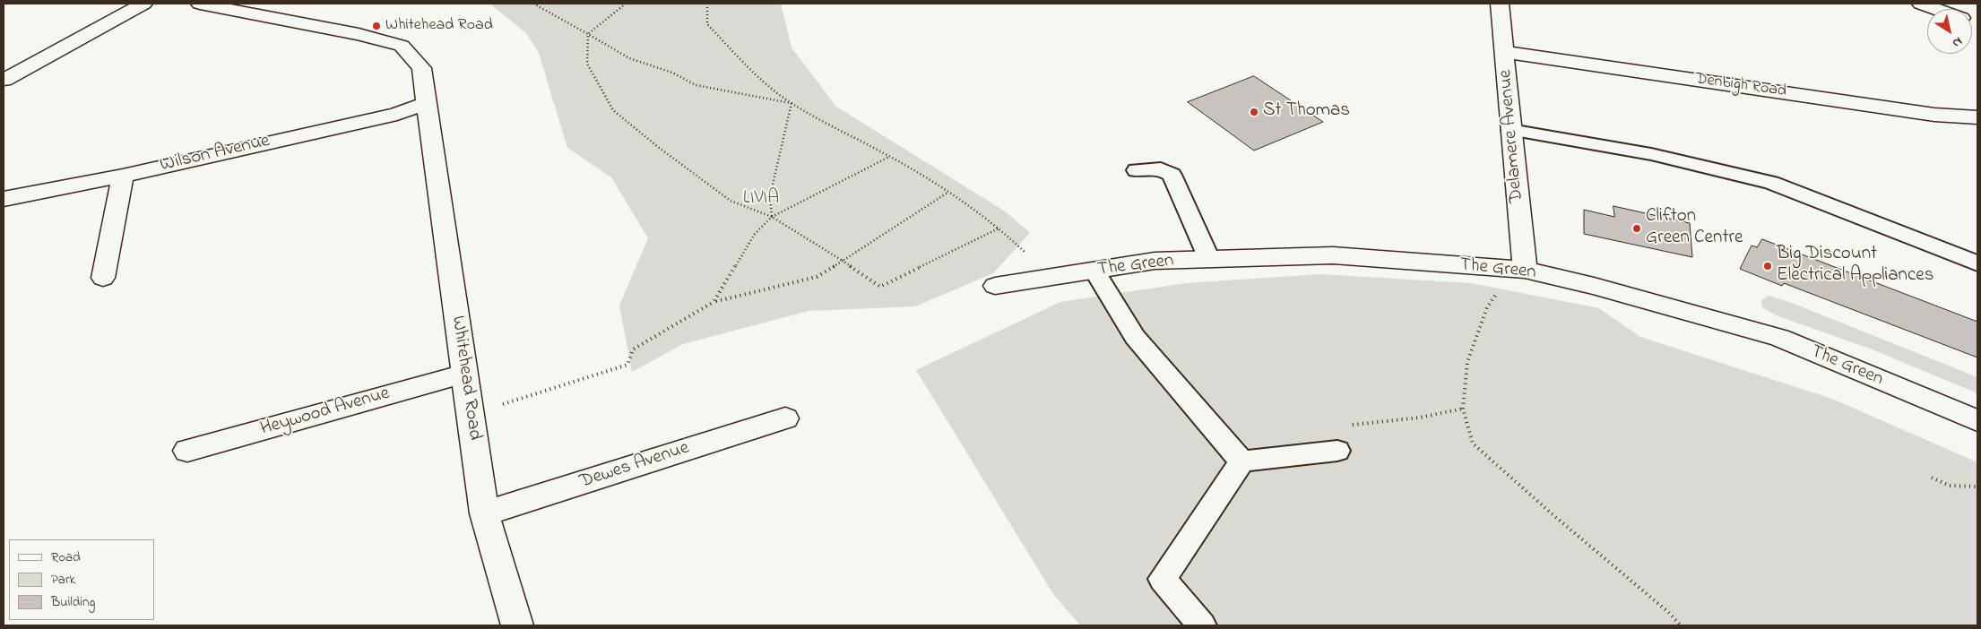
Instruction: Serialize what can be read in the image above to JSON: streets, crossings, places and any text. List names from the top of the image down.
{
  "streets": {
    "street": [
      "Denbigh Road",
      "Delamere Avenue",
      "Wilson Avenue",
      "The Green",
      "Whitehead Road",
      "Heywood Avenue",
      "Dewes Avenue"
    ]
  },
  "crossings": [
    ["Denbigh Road", "Delamere Avenue"],
    ["Delamere Avenue", "The Green"],
    ["Wilson Avenue", "Whitehead Road"],
    ["Whitehead Road", "Heywood Avenue"],
    ["Whitehead Road", "Dewes Avenue"]
  ],
  "parks": ["LIVIA"],
  "places": [
    "Whitehead Road",
    "St Thomas",
    "Clifton Green Centre",
    "Big Discount Electrical Appliances"
  ],
  "legend": ["Road", "Park", "Building"],
  "north": "bottom right"
}
